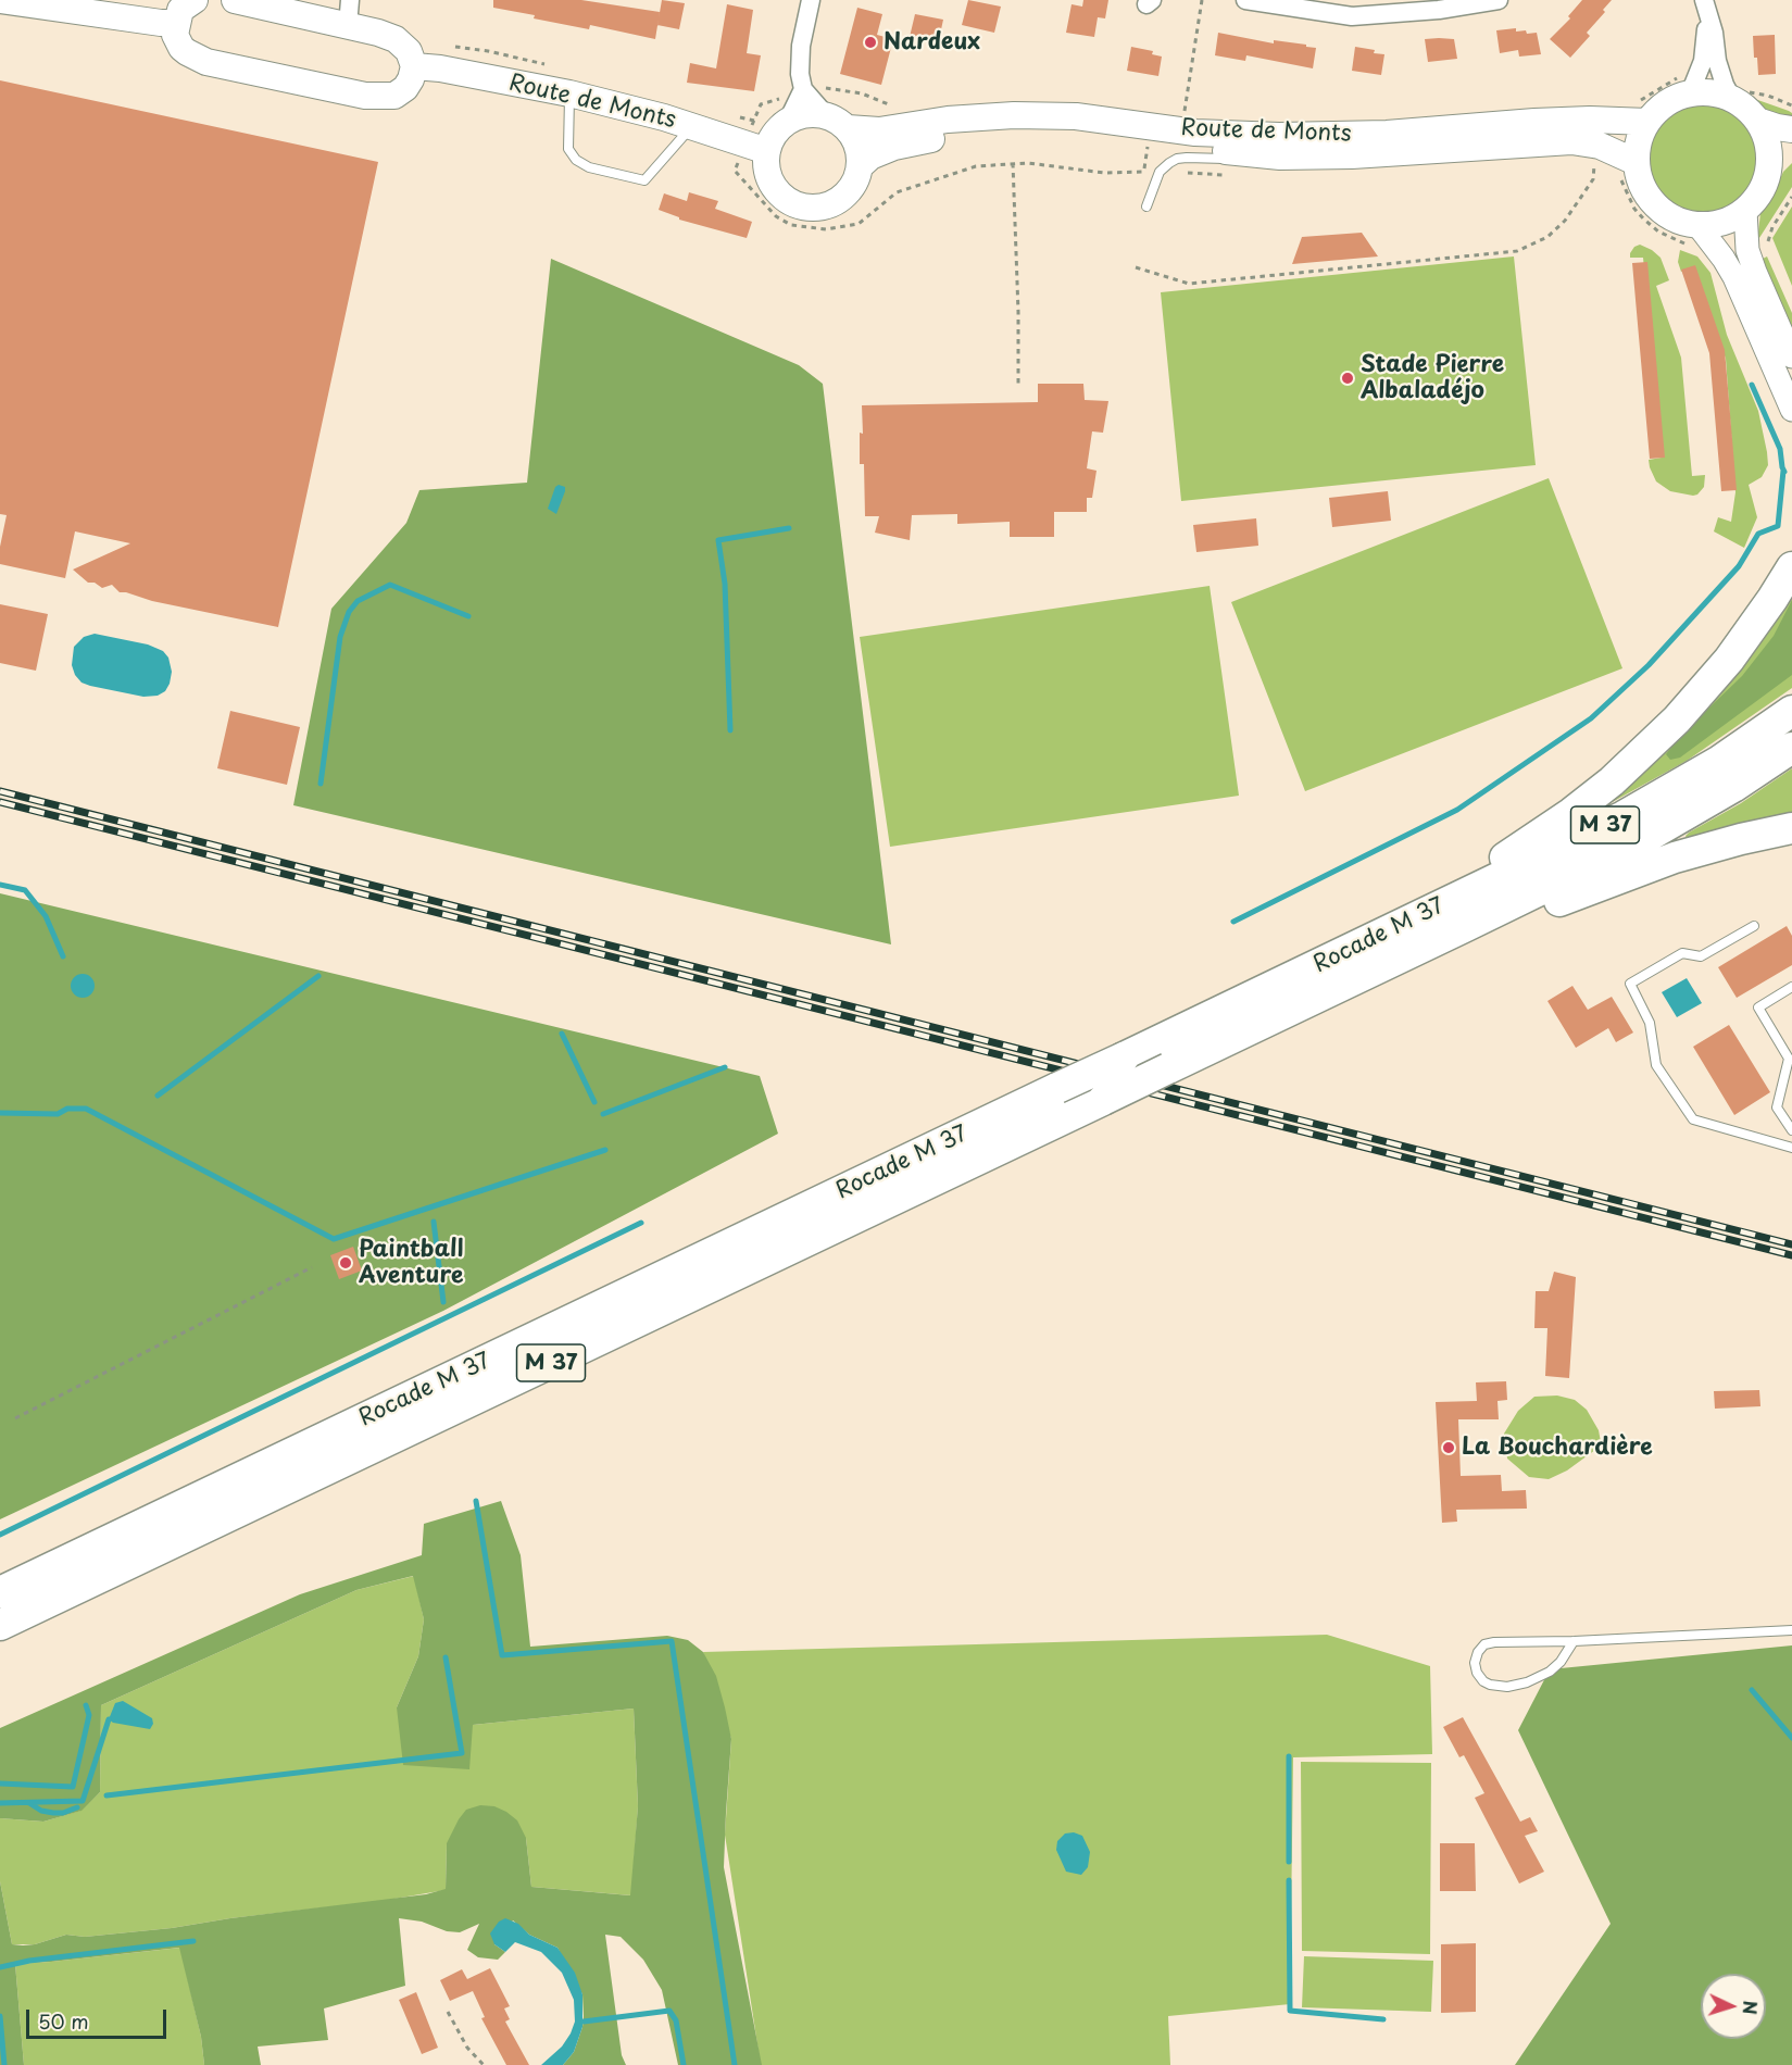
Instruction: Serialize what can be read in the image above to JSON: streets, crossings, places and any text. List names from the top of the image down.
{
  "streets": {
    "highway": ["M 37", "Rocade M 37"],
    "main road": ["Route de Monts"]
  },
  "places": [
    "Nardeux",
    "Stade Pierre Albaladéjo",
    "Paintball Aventure",
    "La Bouchardière"
  ],
  "scale_bar": "50 m",
  "north": "right"
}
